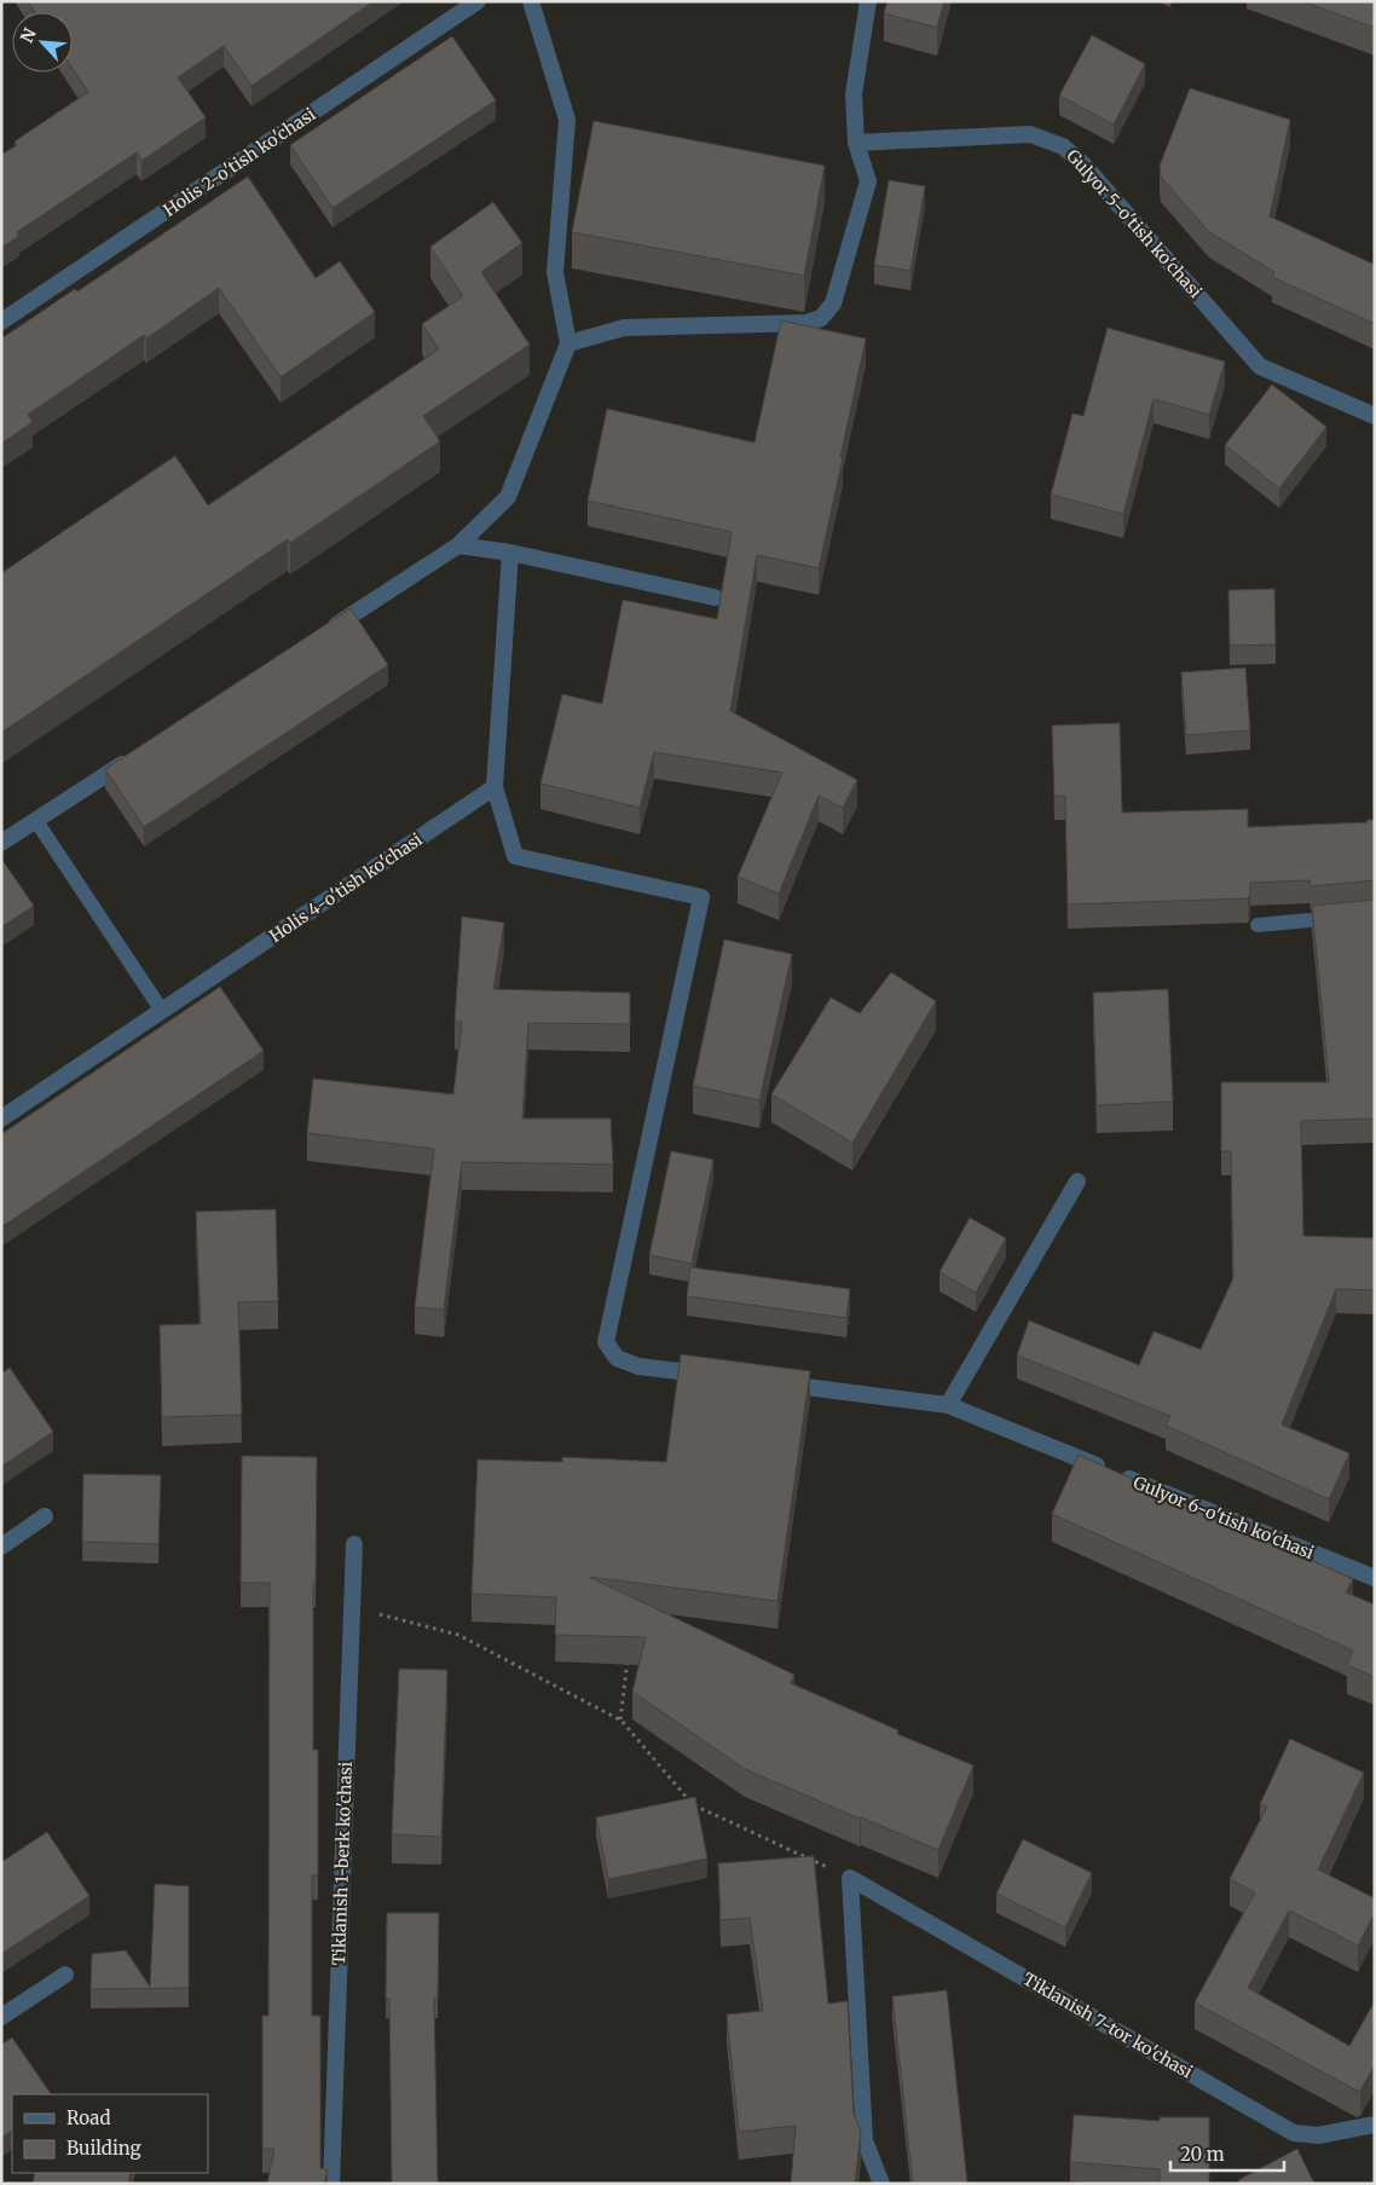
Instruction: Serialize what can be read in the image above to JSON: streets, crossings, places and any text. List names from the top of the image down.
{
  "streets": {
    "street": [
      "Holis 2-o'tish ko'chasi",
      "Gulyor 5-o'tish ko'chasi",
      "Holis 4-o'tish ko'chasi",
      "Gulyor 6-o'tish ko'chasi",
      "Tiklanish 1-berk ko'chasi",
      "Tiklanish 7-tor ko'chasi"
    ]
  },
  "legend": ["Road", "Building"],
  "scale_bar": "20 m",
  "north": "top left"
}
